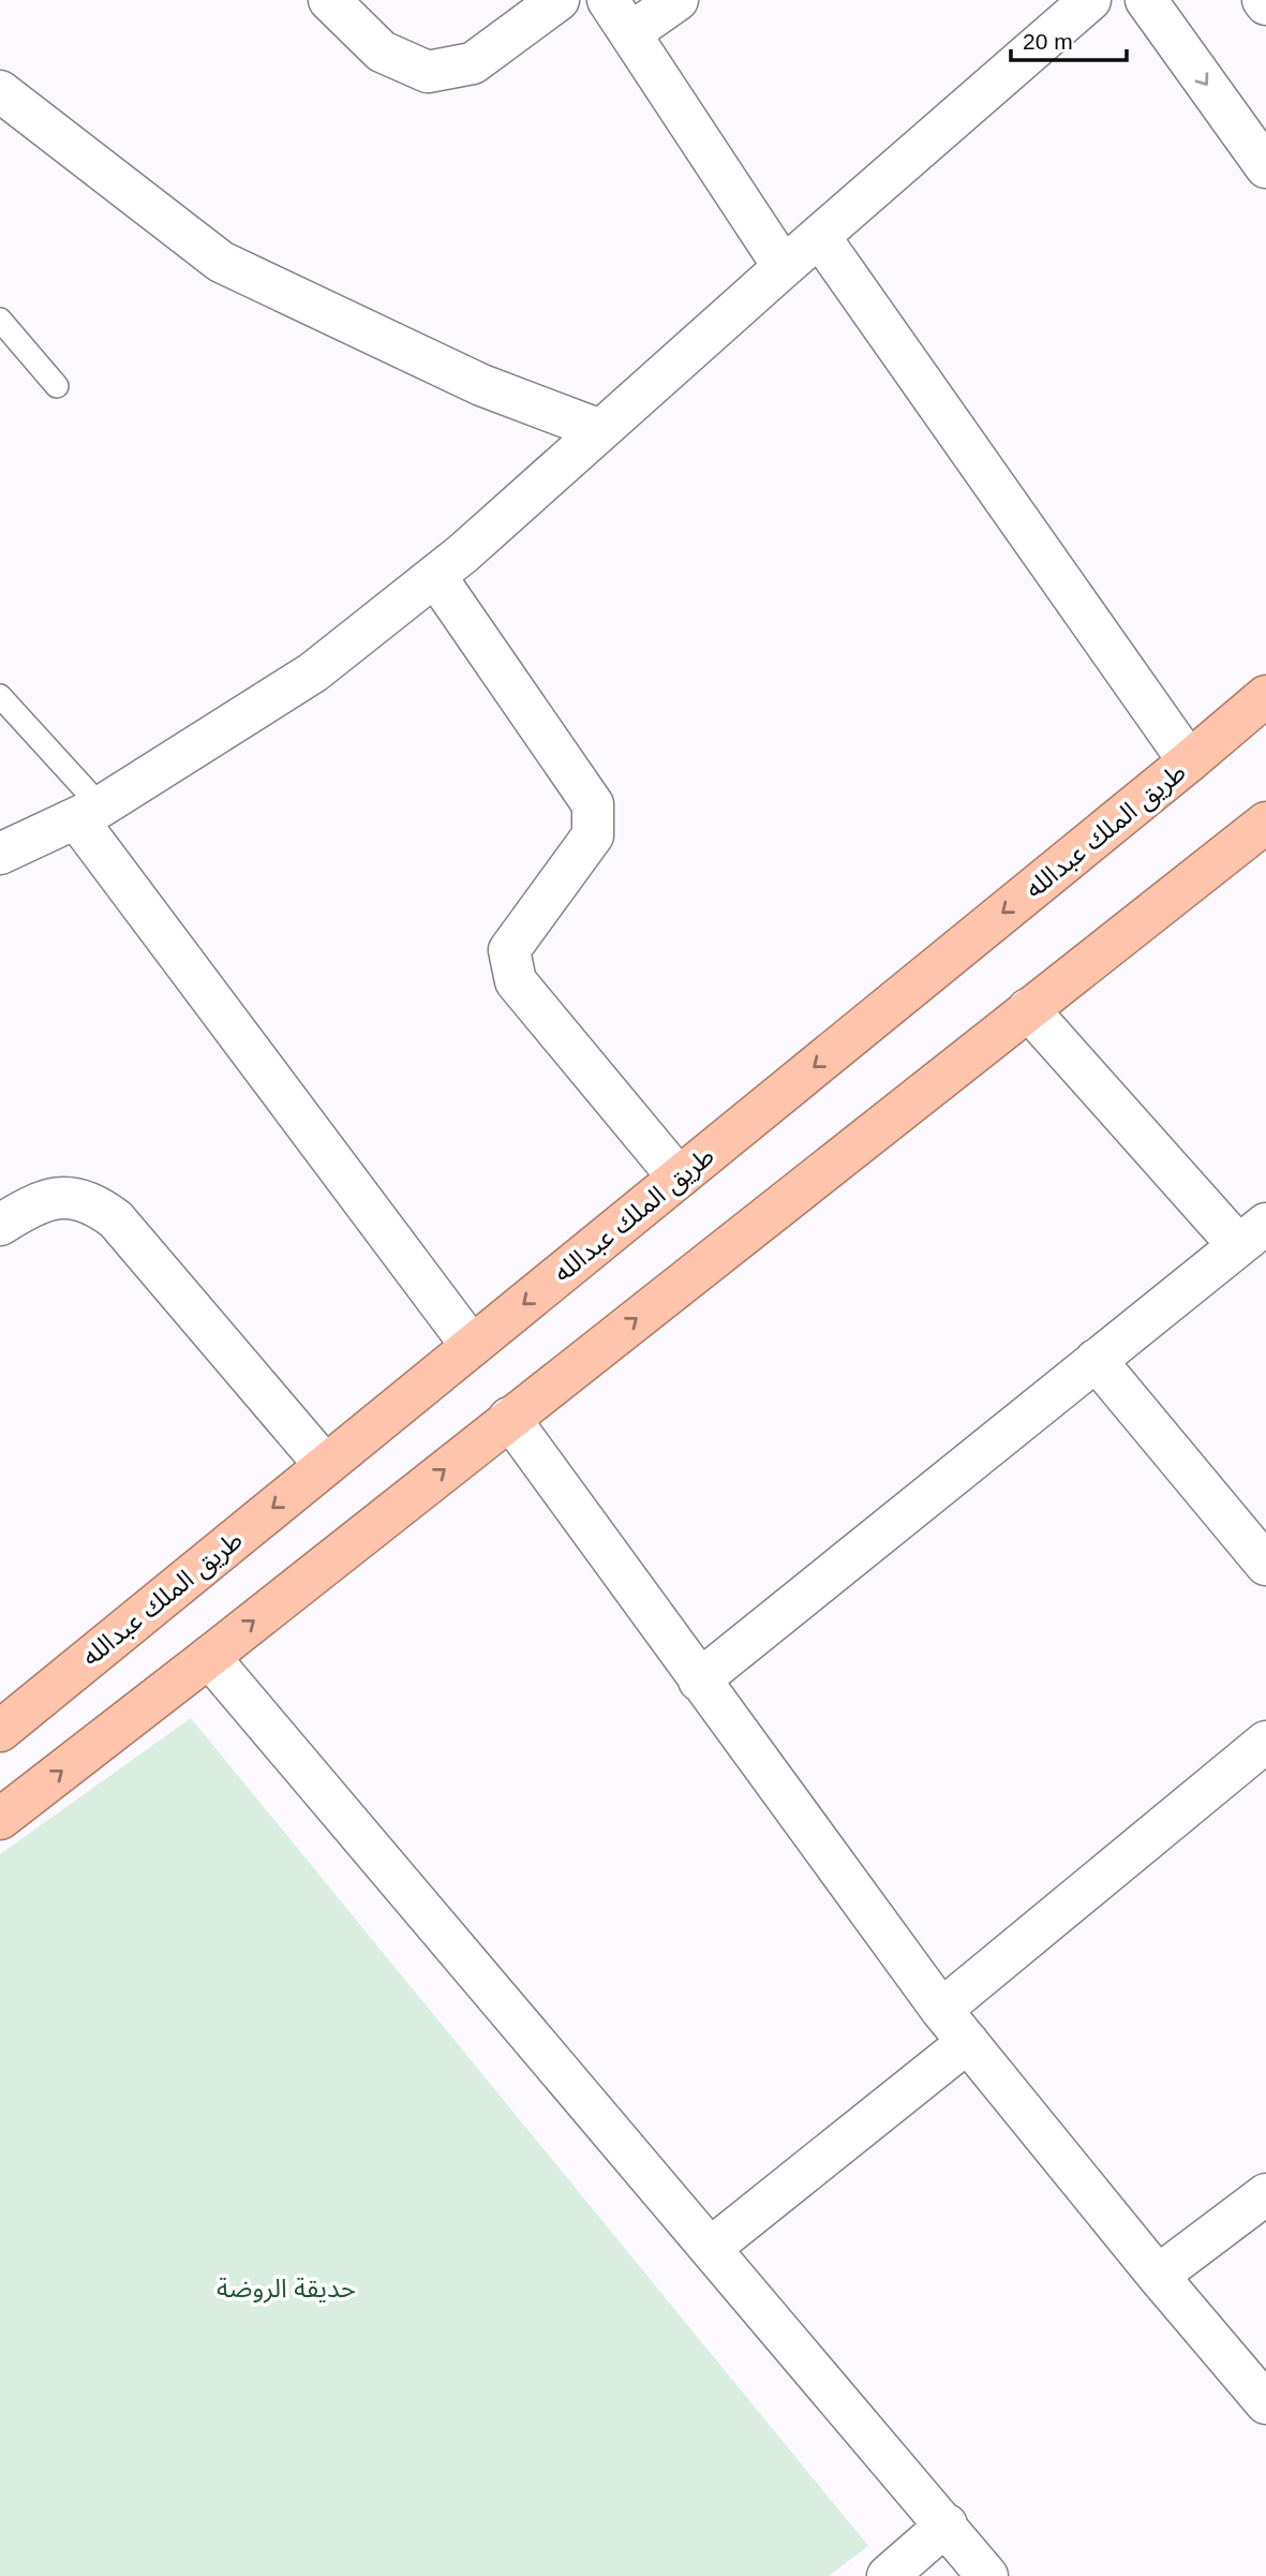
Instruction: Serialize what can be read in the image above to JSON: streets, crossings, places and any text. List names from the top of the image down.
{
  "streets": {
    "highway": ["طريق الملك عبدالله"]
  },
  "parks": ["حديقة الروضة"],
  "scale_bar": "20 m"
}
